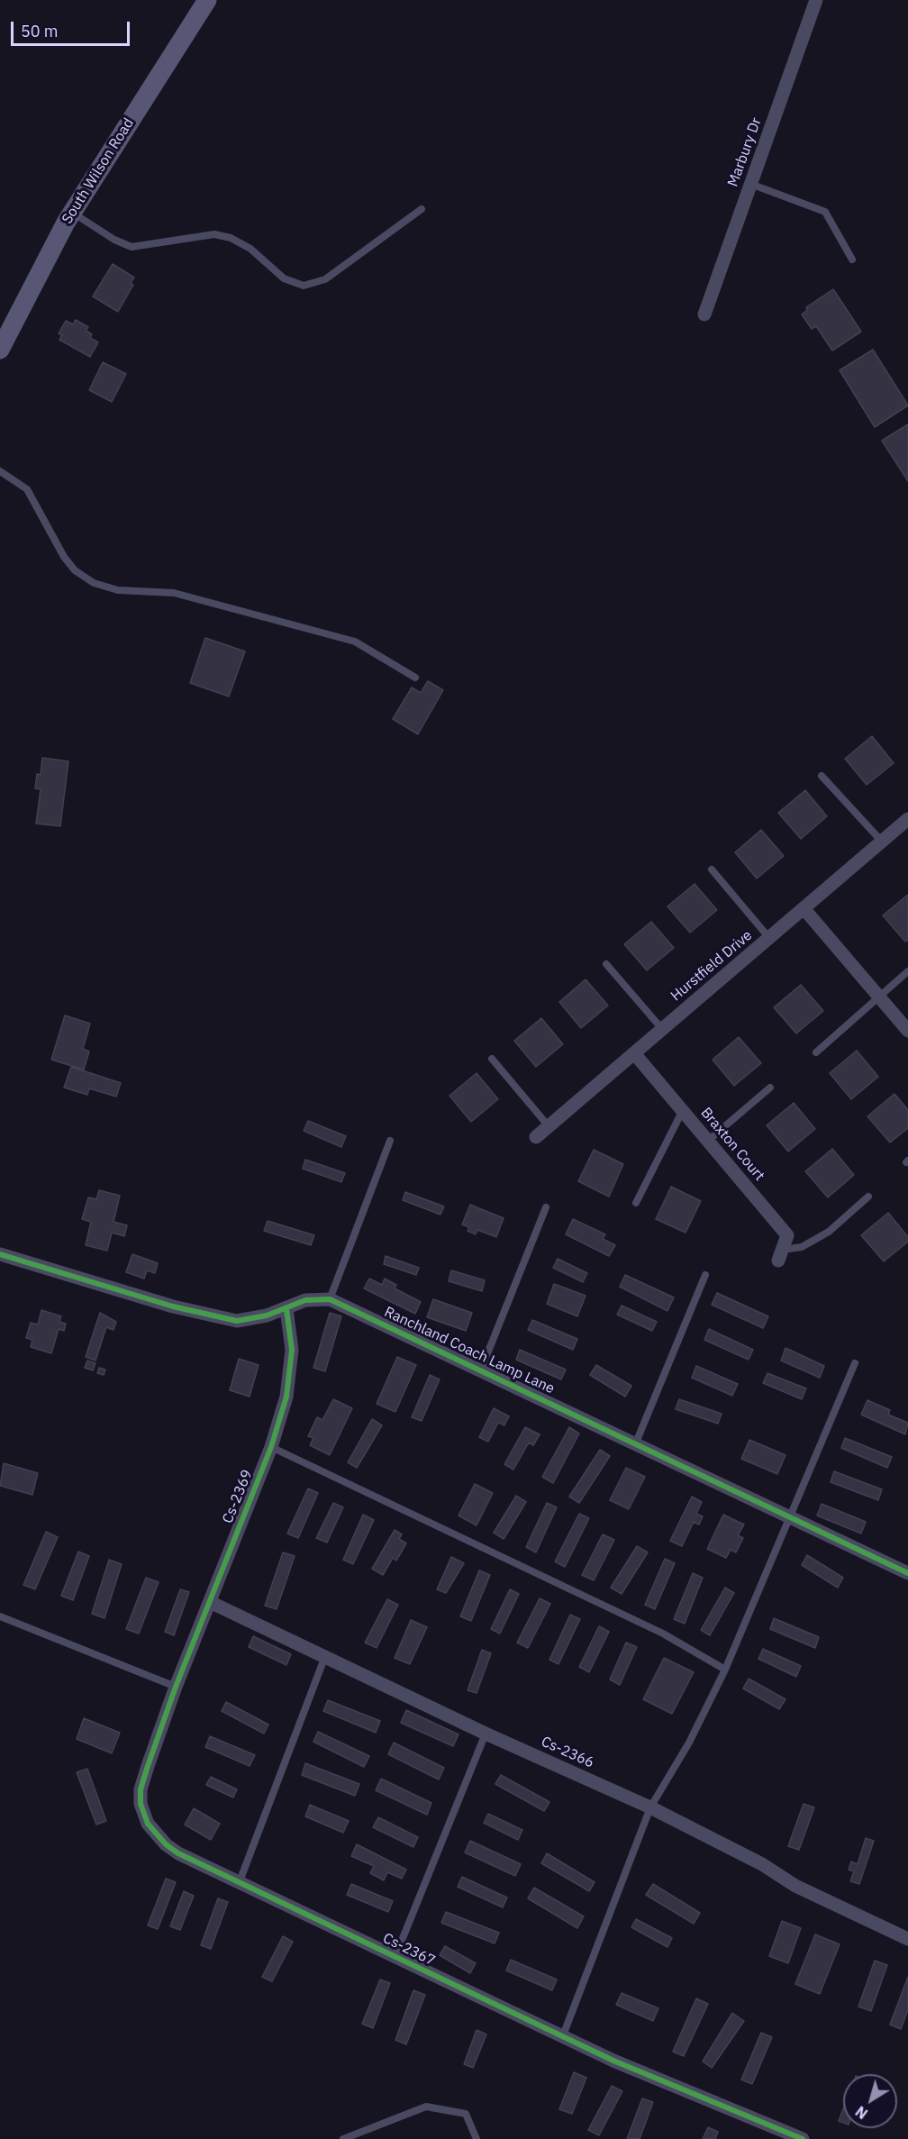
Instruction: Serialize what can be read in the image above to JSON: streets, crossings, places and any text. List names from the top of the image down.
{
  "streets": {
    "main road": ["South Wilson Road"],
    "street": [
      "Marbury Dr",
      "Hurstfield Drive",
      "Braxton Court",
      "Ranchland Coach Lamp Lane",
      "Cs-2369",
      "Cs-2366",
      "Cs-2367"
    ]
  },
  "crossings": [
    ["Hurstfield Drive", "Braxton Court"],
    ["Ranchland Coach Lamp Lane", "Cs-2369"],
    ["Cs-2369", "Cs-2366"],
    ["Cs-2369", "Cs-2367"]
  ],
  "scale_bar": "50 m",
  "north": "bottom left"
}
